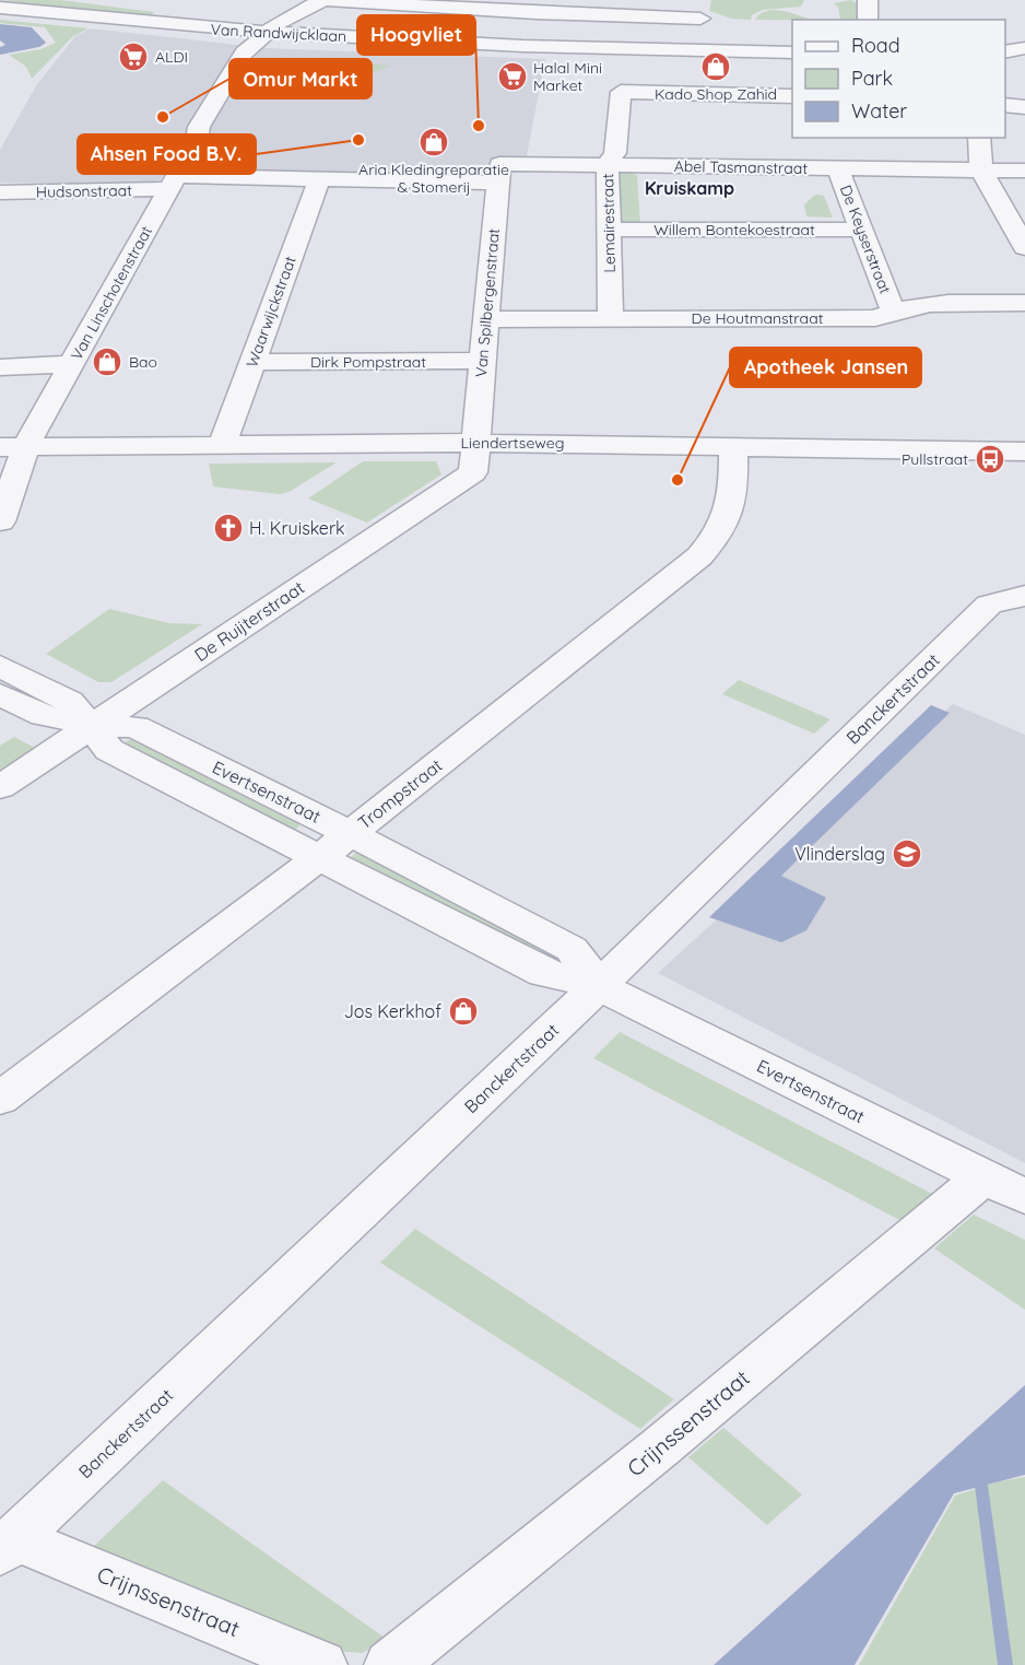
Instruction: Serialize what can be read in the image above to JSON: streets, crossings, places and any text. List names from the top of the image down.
{
  "streets": {
    "street": [
      "Van Randwijcklaan",
      "Abel Tasmanstraat",
      "Hudsonstraat",
      "Lemairestraat",
      "Willem Bontekoestraat",
      "De Keyserstraat",
      "Van Linschotenstraat",
      "Van Spilbergenstraat",
      "Waarwijckstraat",
      "De Houtmanstraat",
      "Dirk Pompstraat",
      "Liendertseweg",
      "De Ruijterstraat",
      "Banckertstraat",
      "Evertsenstraat",
      "Trompstraat",
      "Crijnssenstraat"
    ]
  },
  "crossings": [
    ["Van Randwijcklaan", "Van Linschotenstraat"],
    ["Abel Tasmanstraat", "Lemairestraat"],
    ["Abel Tasmanstraat", "De Keyserstraat"],
    ["Abel Tasmanstraat", "Van Spilbergenstraat"],
    ["Hudsonstraat", "Van Linschotenstraat"],
    ["Lemairestraat", "Willem Bontekoestraat"],
    ["Lemairestraat", "De Houtmanstraat"],
    ["Willem Bontekoestraat", "De Keyserstraat"],
    ["De Keyserstraat", "De Houtmanstraat"],
    ["Van Linschotenstraat", "Liendertseweg"],
    ["Van Spilbergenstraat", "De Houtmanstraat"],
    ["Van Spilbergenstraat", "Dirk Pompstraat"],
    ["Van Spilbergenstraat", "Liendertseweg"],
    ["Van Spilbergenstraat", "De Ruijterstraat"],
    ["Waarwijckstraat", "Dirk Pompstraat"],
    ["Waarwijckstraat", "Liendertseweg"],
    ["Liendertseweg", "De Ruijterstraat"],
    ["Liendertseweg", "Trompstraat"],
    ["De Ruijterstraat", "Evertsenstraat"],
    ["Banckertstraat", "Evertsenstraat"],
    ["Banckertstraat", "Crijnssenstraat"],
    ["Evertsenstraat", "Trompstraat"],
    ["Evertsenstraat", "Crijnssenstraat"]
  ],
  "districts": ["Kruiskamp"],
  "places": {
    "supermarket": ["ALDI", "Halal Mini Market"],
    "shop": [
      "Kado Shop Zahid",
      "Aria Kledingreparatie & Stomerij",
      "Bao",
      "Jos Kerkhof"
    ],
    "other": [
      "Omur Markt",
      "Hoogvliet",
      "Ahsen Food B.V.",
      "Apotheek Jansen"
    ],
    "bus stop": ["Pullstraat"],
    "church": ["H. Kruiskerk"],
    "school or university": ["Vlinderslag"]
  },
  "legend": ["Road", "Park", "Water"]
}
